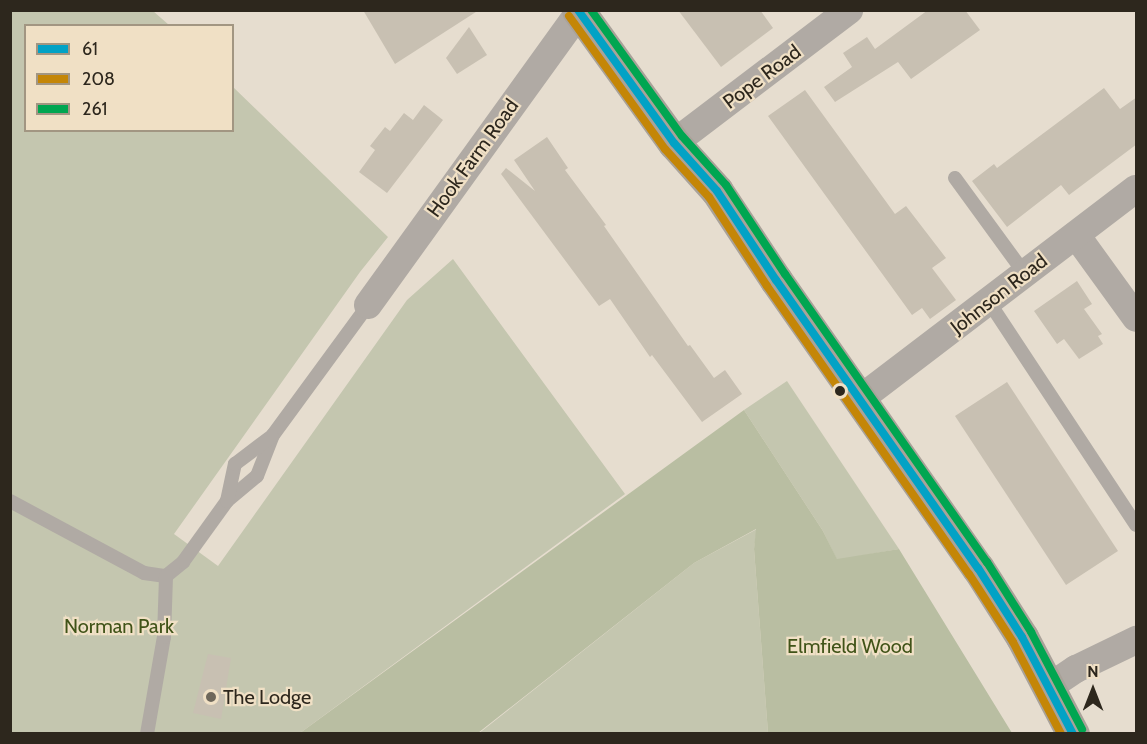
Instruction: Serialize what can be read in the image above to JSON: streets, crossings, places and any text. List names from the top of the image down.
{
  "streets": {
    "street": ["Pope Road", "Hook Farm Road", "Johnson Road"]
  },
  "parks": ["Norman Park", "Elmfield Wood"],
  "places": ["The Lodge"],
  "lines": ["transit line 61", "transit line 261", "transit line 208"],
  "legend": ["61", "208", "261"],
  "north": "top"
}
